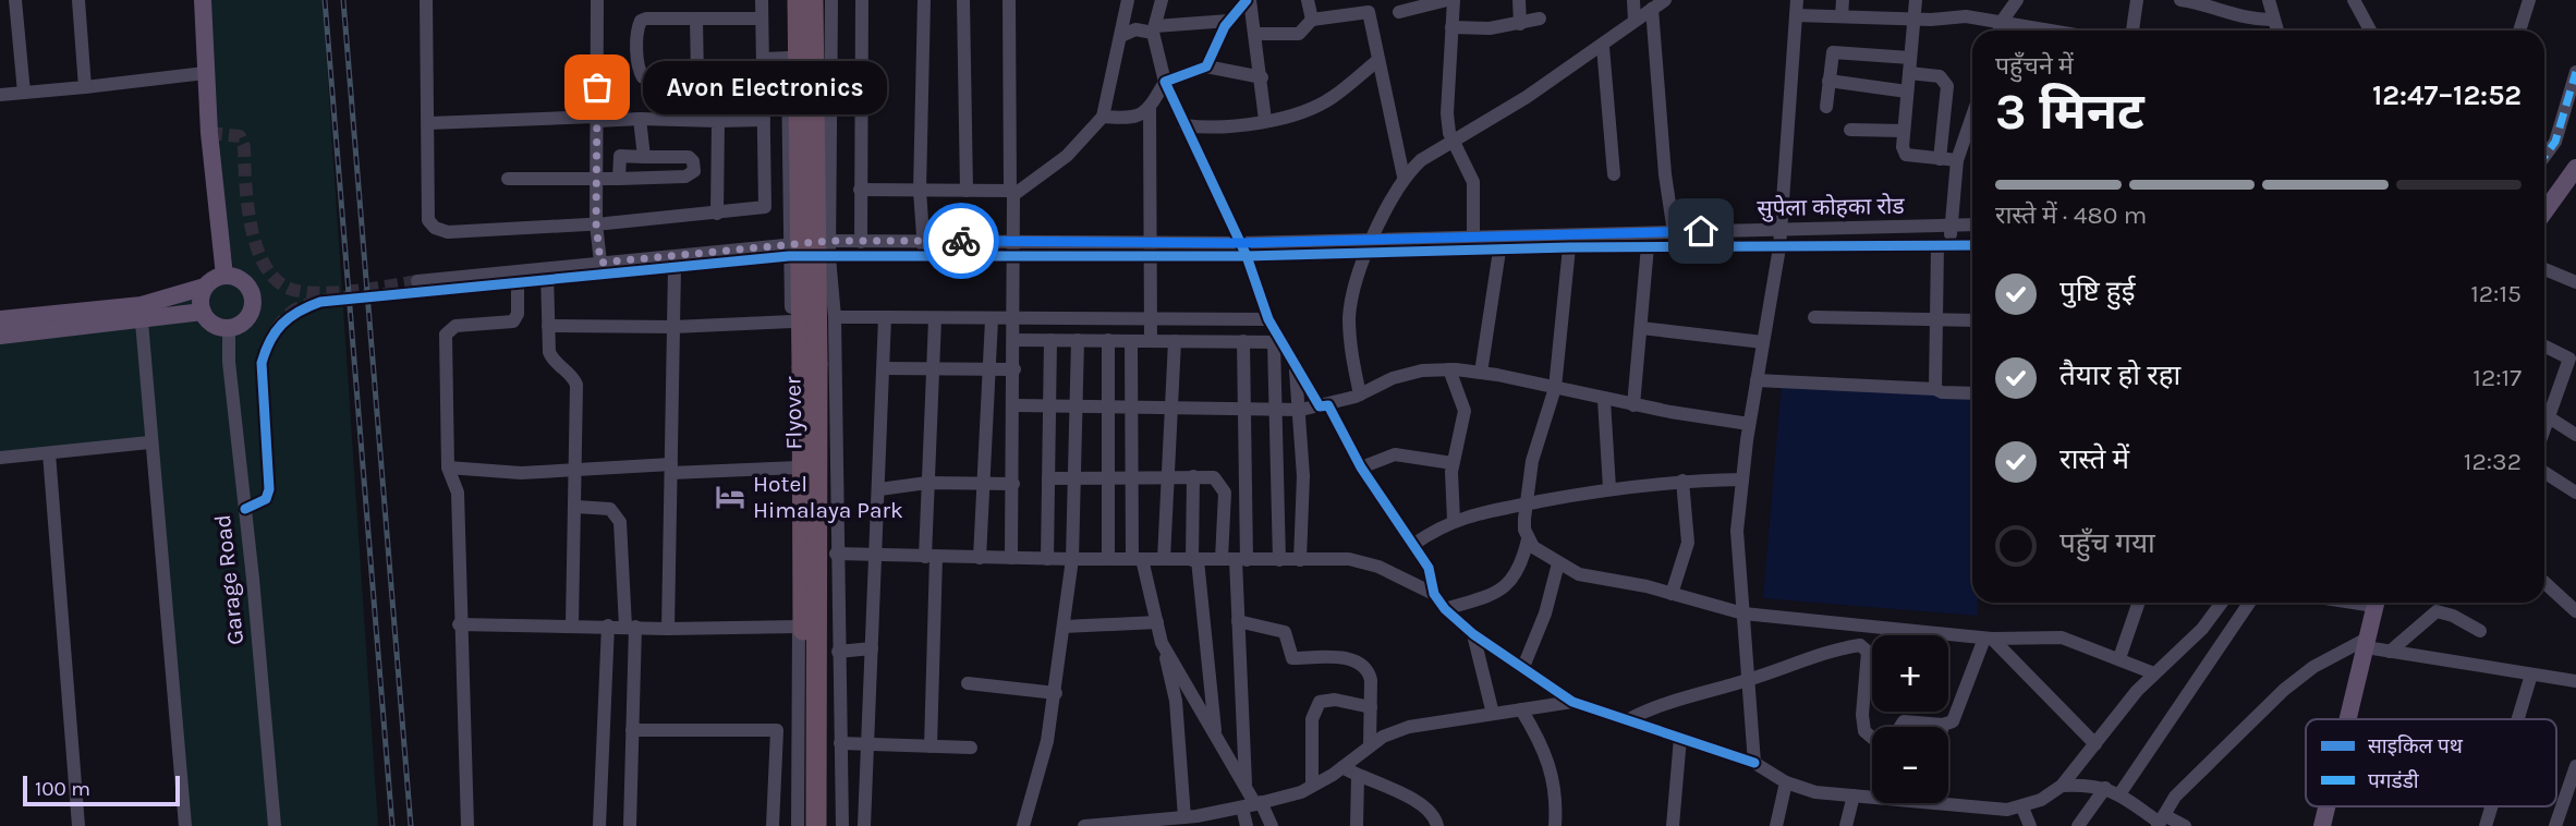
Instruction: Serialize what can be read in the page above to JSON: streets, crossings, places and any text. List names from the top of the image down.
{
  "streets": {
    "highway": ["Flyover"],
    "street": ["सुपेला कोहका रोड", "Garage Road"]
  },
  "places": {
    "other": ["Avon Electronics"],
    "hotel": ["Hotel Himalaya Park"]
  },
  "legend": ["साइकिल पथ", "पगडंडी"],
  "scale_bar": "100 m",
  "page": {
    "heading": ["3 मिनट", "पहुँचने में", "12:47–12:52"],
    "bubble": "Avon Electronics",
    "bar": "रास्ते में · 480 m",
    "list": [
      ["पुष्टि हुई", "12:15"],
      ["तैयार हो रहा", "12:17"],
      ["रास्ते में", "12:32"],
      "पहुँच गया"
    ],
    "map_buttons": ["+", "−"],
    "scale": "100 m"
  }
}
